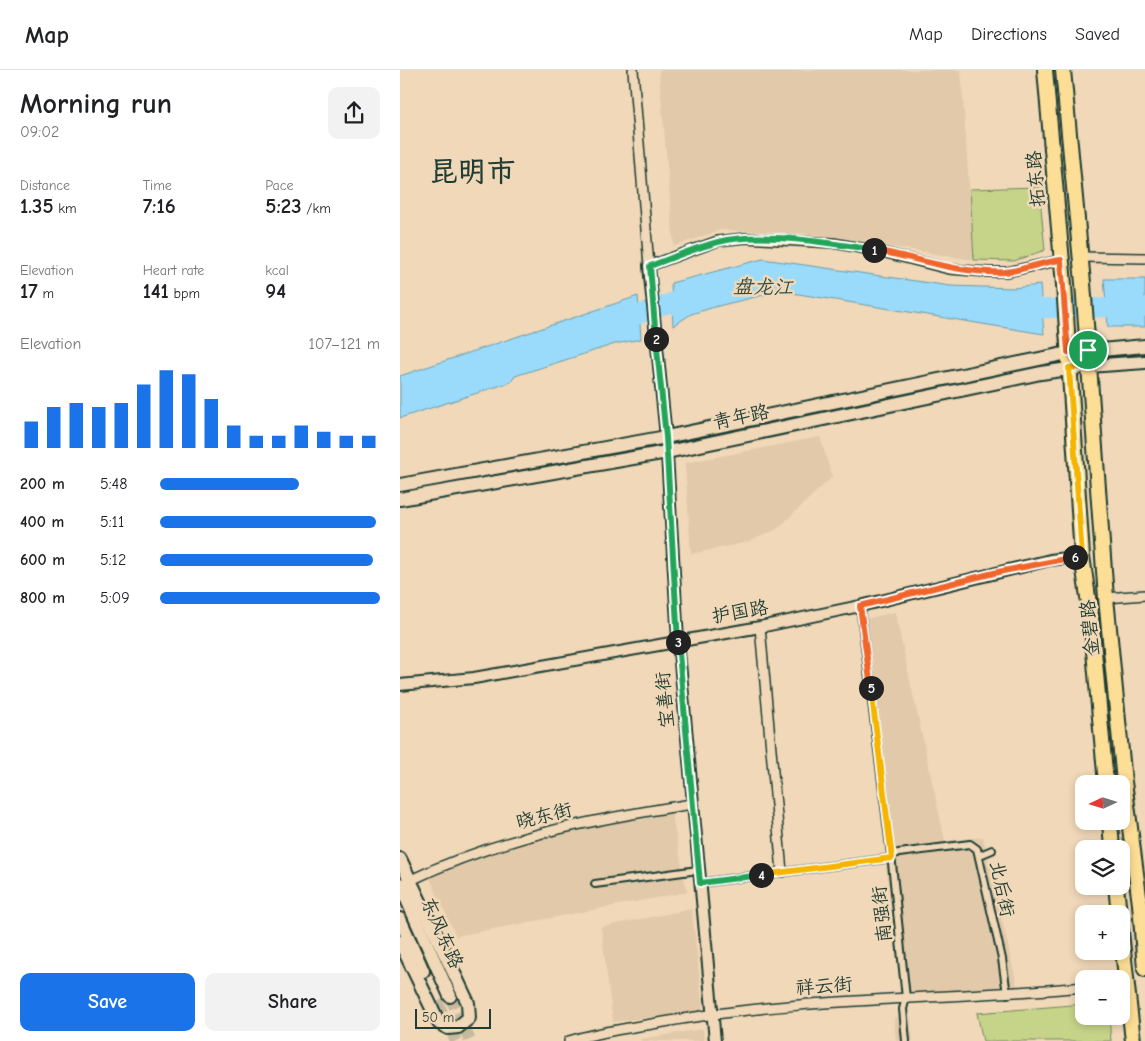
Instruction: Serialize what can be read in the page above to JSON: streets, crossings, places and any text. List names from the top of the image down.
{
  "streets": {
    "main road": [
      "拓东路",
      "青年路",
      "金碧路",
      "东风东路"
    ],
    "street": [
      "护国路",
      "宝善街",
      "晓东街",
      "北后街",
      "南强街",
      "祥云街"
    ]
  },
  "crossings": [
    ["拓东路", "金碧路"],
    ["青年路", "金碧路"],
    ["青年路", "宝善街"],
    ["护国路", "金碧路"],
    ["护国路", "宝善街"],
    ["护国路", "南强街"],
    ["宝善街", "晓东街"],
    ["宝善街", "祥云街"],
    ["晓东街", "东风东路"],
    ["北后街", "南强街"],
    ["北后街", "祥云街"],
    ["南强街", "祥云街"]
  ],
  "districts": ["昆明市"],
  "water": ["盘龙江"],
  "scale_bar": "50 m",
  "north": "left",
  "page": {
    "header": "Map",
    "nav": ["Map", "Directions", "Saved"],
    "heading": ["Morning run", "09:02"],
    "stats": [
      ["Distance", "1.35 km"],
      ["Time", "7:16"],
      ["Pace", "5:23 /km"],
      ["Elevation", "17 m"],
      ["Heart rate", "141 bpm"],
      ["kcal", "94"]
    ],
    "pins": [
      "1",
      "2",
      "6",
      "3",
      "5",
      "4"
    ],
    "chart": ["Elevation", "107–121 m"],
    "list": [
      {
        "name": "200 m",
        "note": "5:48"
      },
      {
        "name": "400 m",
        "note": "5:11"
      },
      {
        "name": "600 m",
        "note": "5:12"
      },
      {
        "name": "800 m",
        "note": "5:09"
      }
    ],
    "map_buttons": ["+", "−"],
    "buttons": ["Save", "Share"],
    "scale": "50 m"
  }
}
